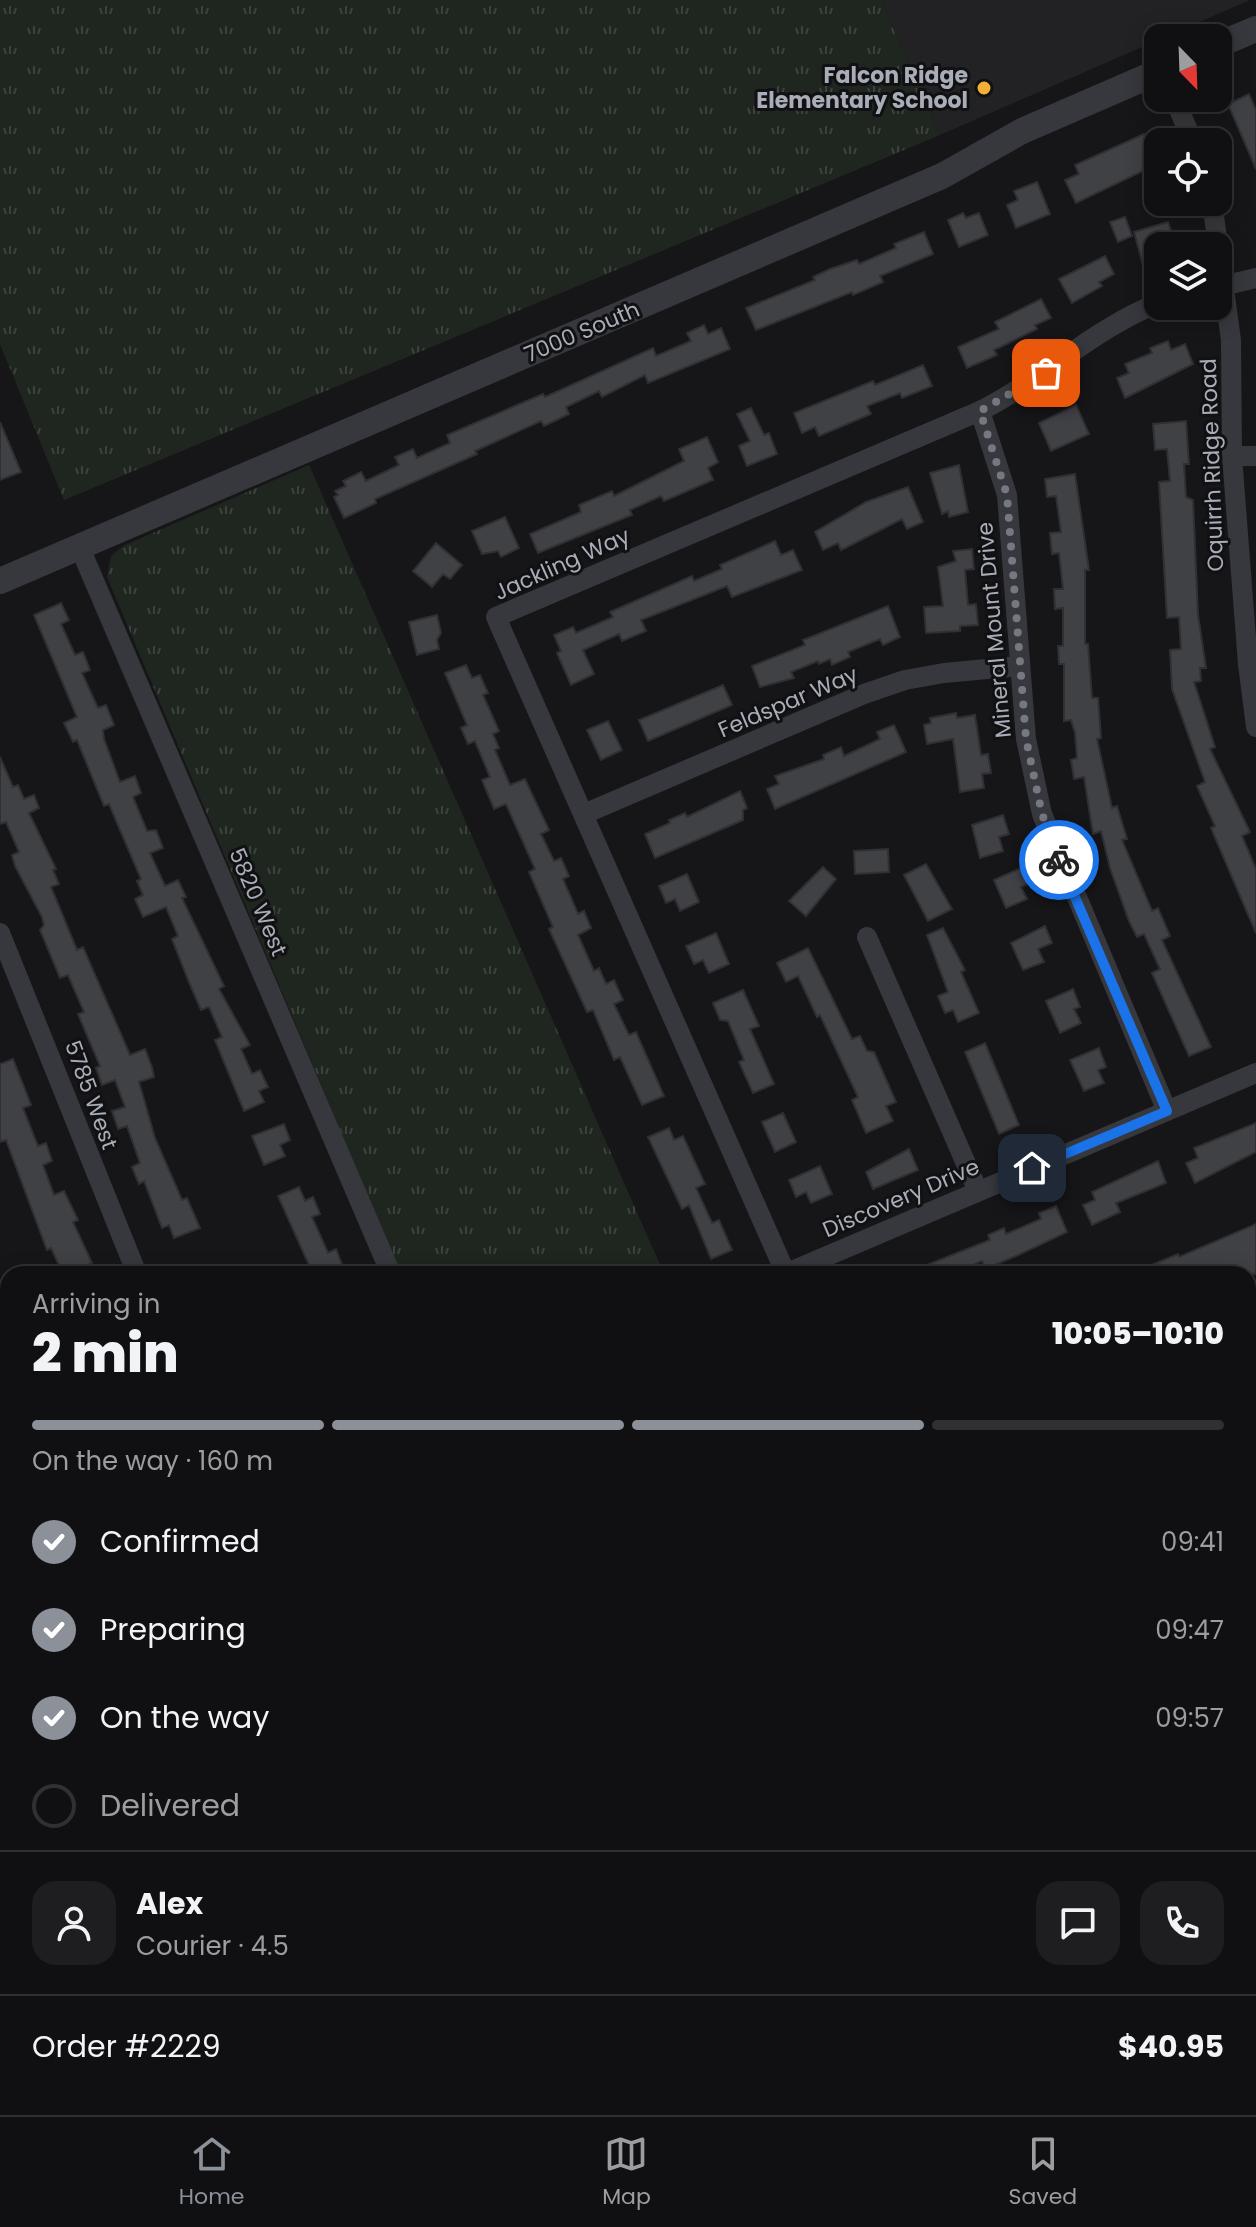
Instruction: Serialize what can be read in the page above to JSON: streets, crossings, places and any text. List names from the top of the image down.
{
  "streets": {
    "street": [
      "7000 South",
      "Oquirrh Ridge Road",
      "Jackling Way",
      "Mineral Mount Drive",
      "Feldspar Way",
      "5820 West",
      "5785 West",
      "Discovery Drive"
    ]
  },
  "crossings": [
    ["7000 South", "5820 West"],
    ["Jackling Way", "Mineral Mount Drive"],
    ["Jackling Way", "Feldspar Way"],
    ["Mineral Mount Drive", "Feldspar Way"],
    ["Mineral Mount Drive", "Discovery Drive"]
  ],
  "places": ["Falcon Ridge Elementary School"],
  "north": "bottom right",
  "page": {
    "heading": ["2 min", "Arriving in", "10:05–10:10"],
    "panel": [
      "Alex",
      "Courier · 4.5",
      "Order #2229",
      "$40.95"
    ],
    "bar": "On the way · 160 m",
    "list": [
      ["Confirmed", "09:41"],
      ["Preparing", "09:47"],
      ["On the way", "09:57"],
      "Delivered"
    ],
    "tabs": ["Home", "Map", "Saved"]
  }
}
